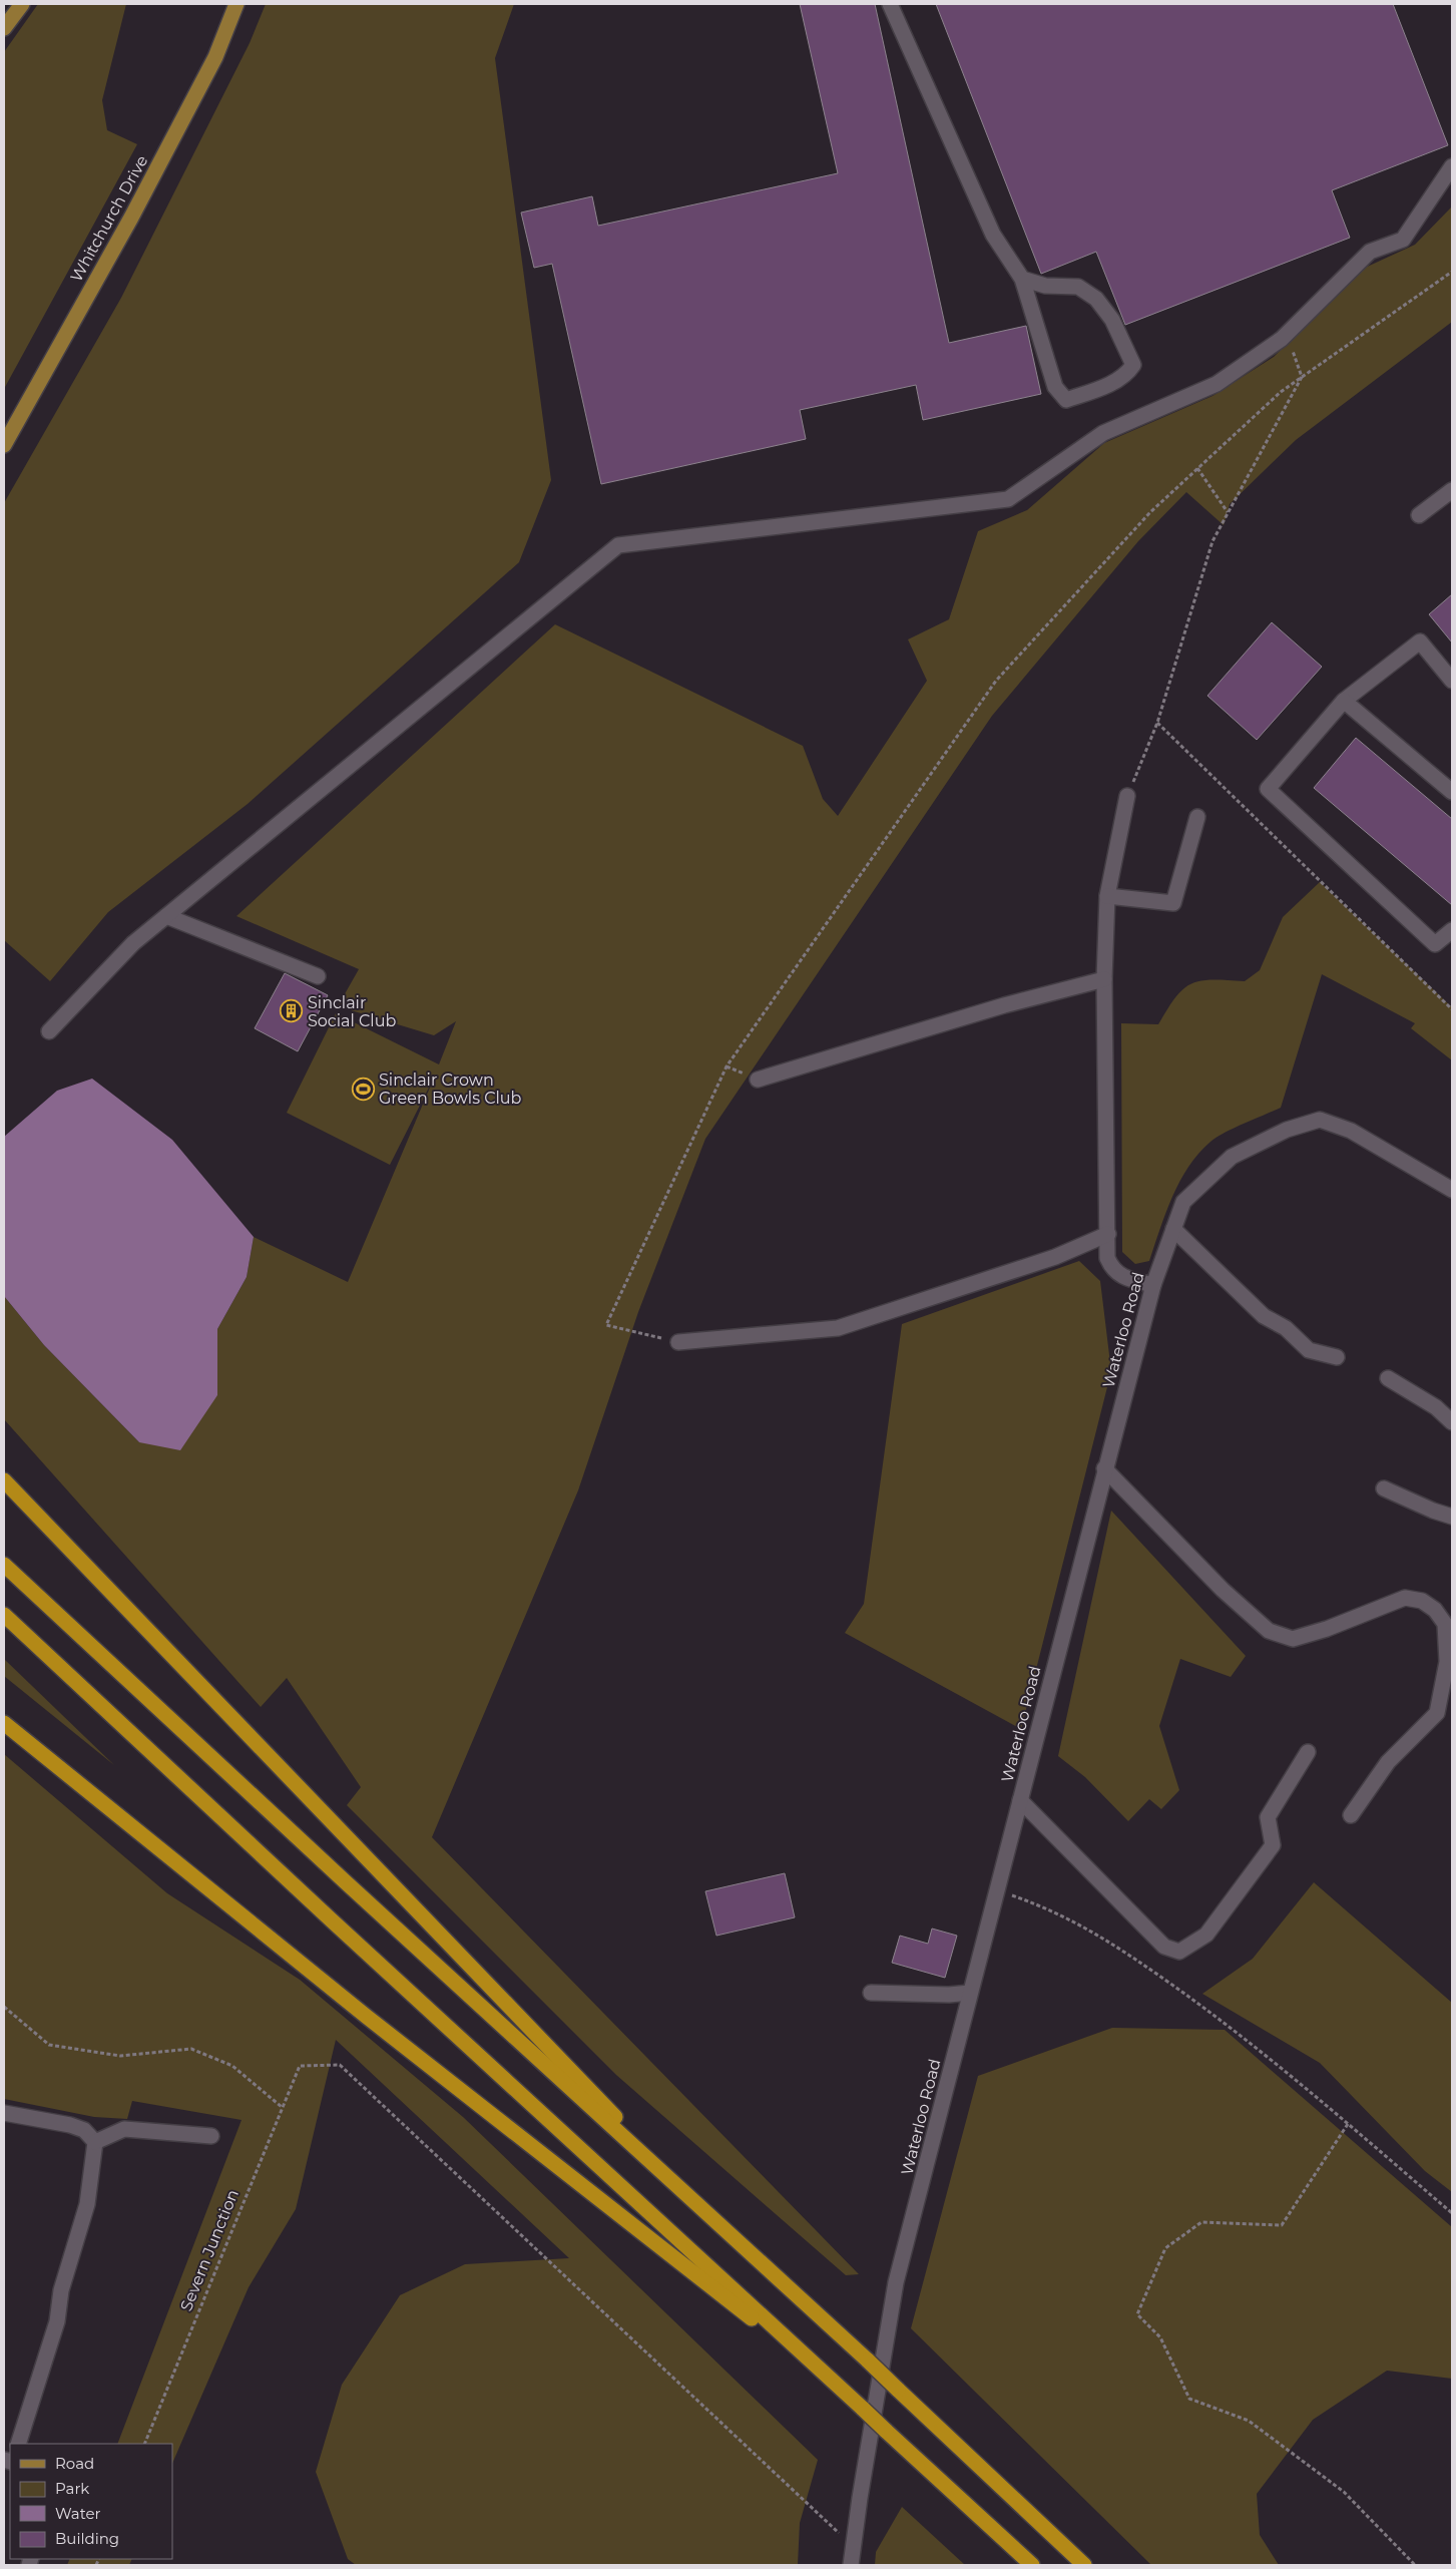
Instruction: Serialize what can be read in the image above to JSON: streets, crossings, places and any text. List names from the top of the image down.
{
  "streets": {
    "main road": ["Whitchurch Drive"],
    "street": ["Waterloo Road"],
    "path": ["Severn Junction"]
  },
  "crossings": [
    ["Waterloo Road", "Severn Junction"]
  ],
  "places": {
    "building": ["Sinclair Social Club"],
    "sports": ["Sinclair Crown Green Bowls Club"]
  },
  "legend": [
    "Road",
    "Park",
    "Water",
    "Building"
  ]
}
